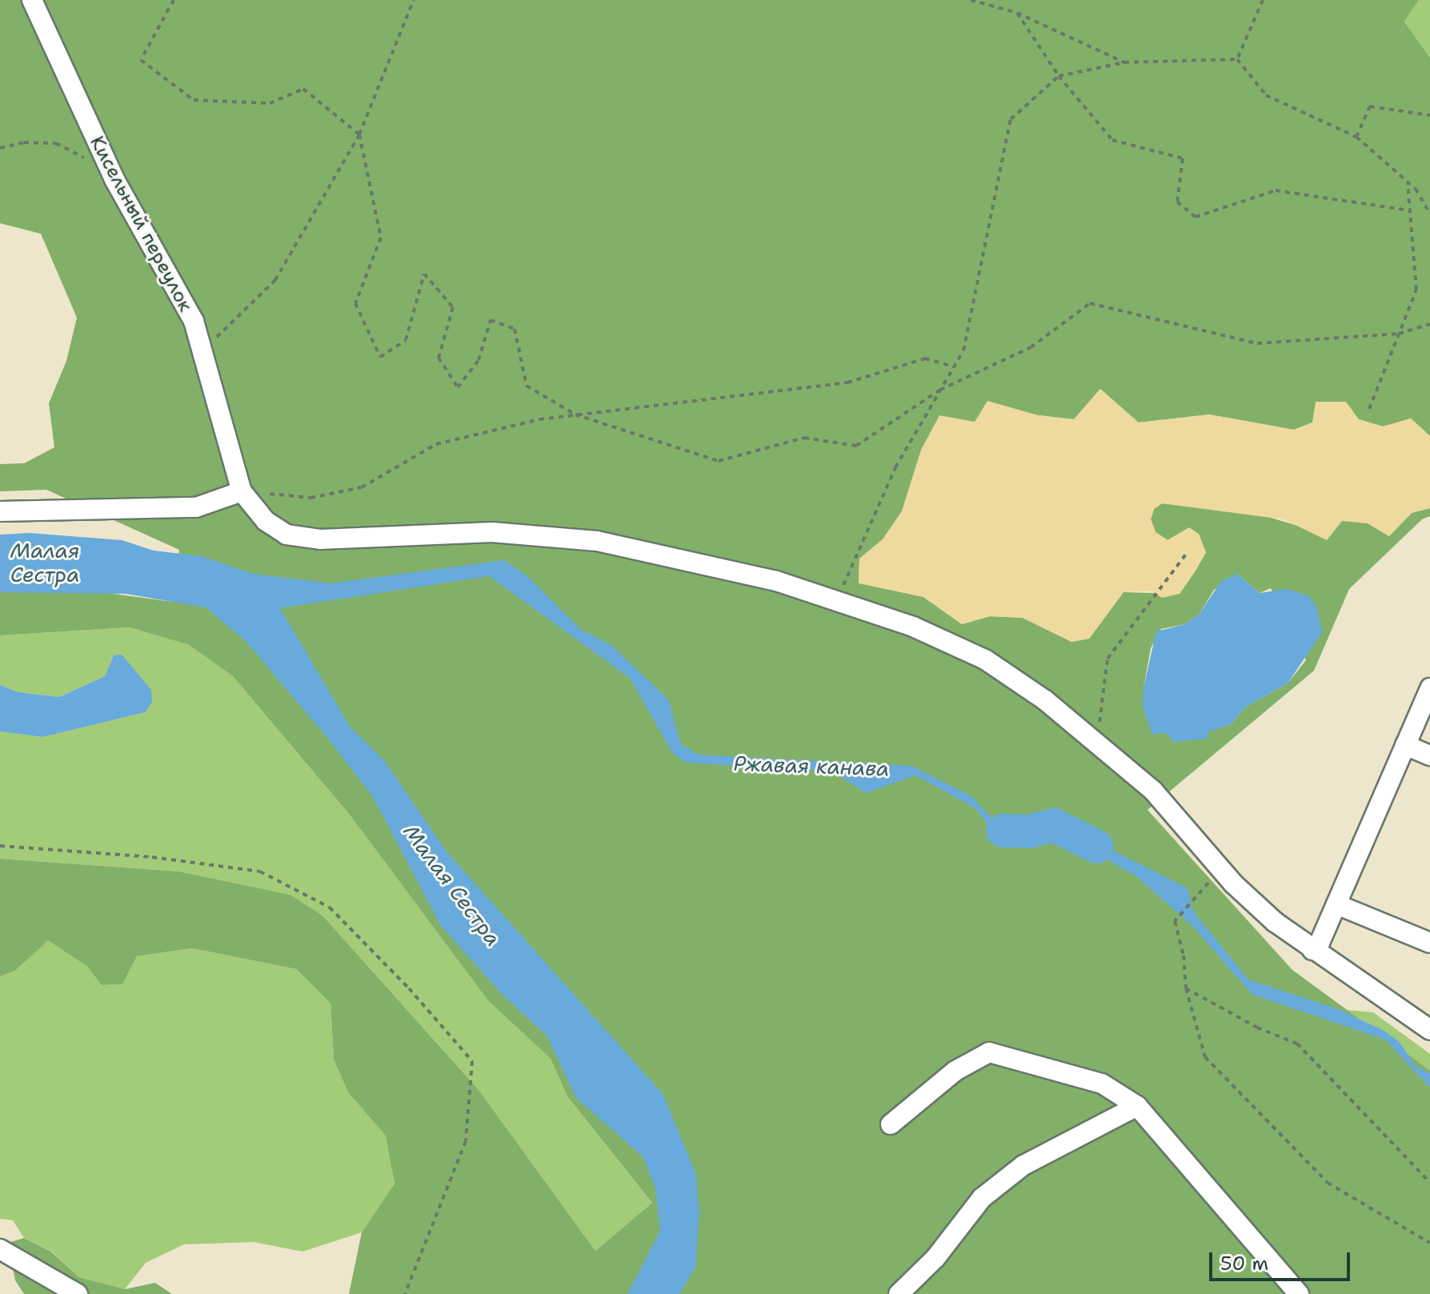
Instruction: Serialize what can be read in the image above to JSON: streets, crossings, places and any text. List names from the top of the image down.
{
  "streets": {
    "street": ["Кисельный переулок"]
  },
  "water": ["Малая Сестра", "Ржавая канава"],
  "scale_bar": "50 m"
}
